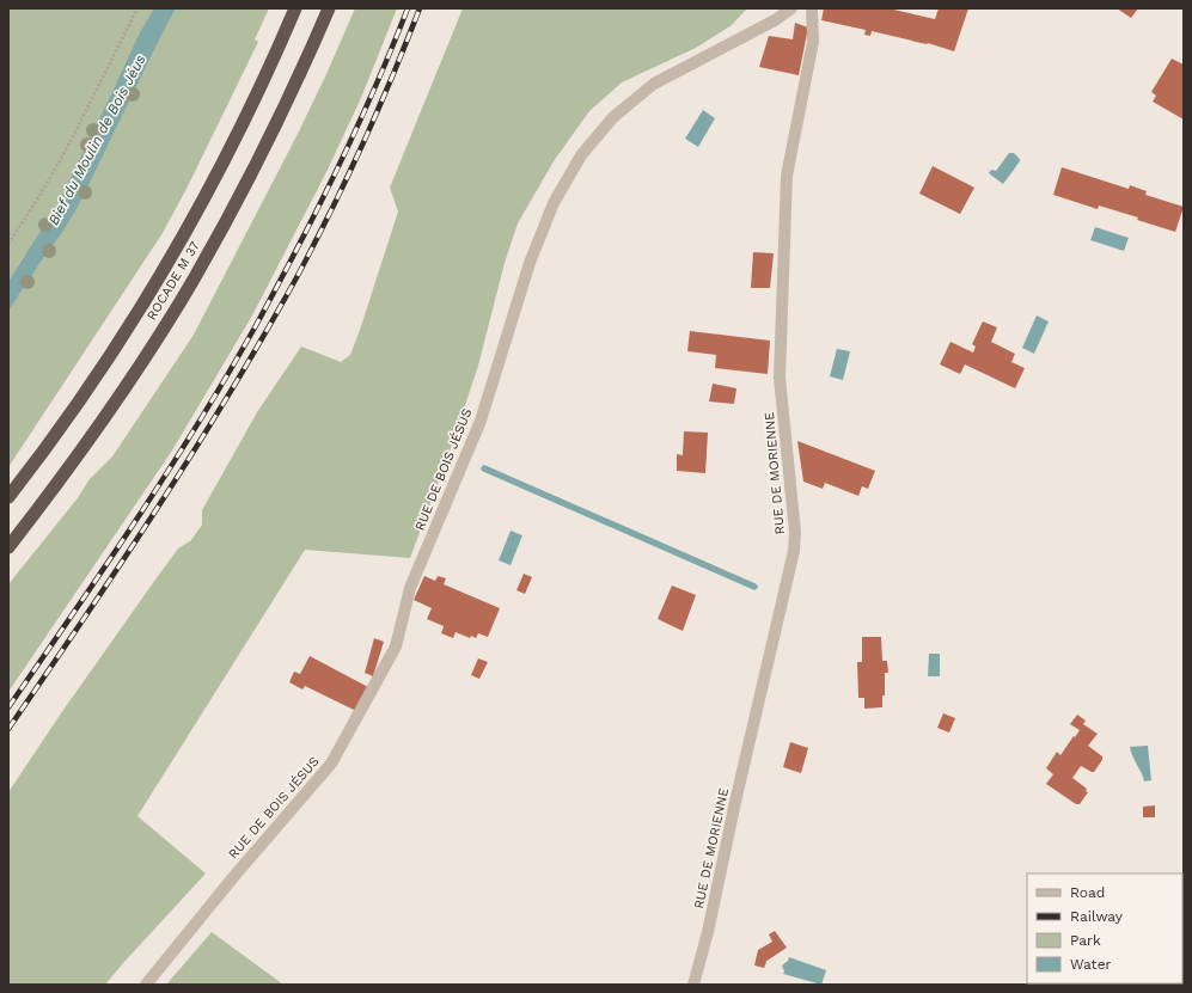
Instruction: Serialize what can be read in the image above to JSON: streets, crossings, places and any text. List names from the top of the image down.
{
  "streets": {
    "highway": ["ROCADE M 37"],
    "street": ["RUE DE BOIS JÉSUS", "RUE DE MORIENNE"]
  },
  "water": ["Bief du Moulin de Bois Jéus"],
  "legend": [
    "Road",
    "Railway",
    "Park",
    "Water"
  ]
}
